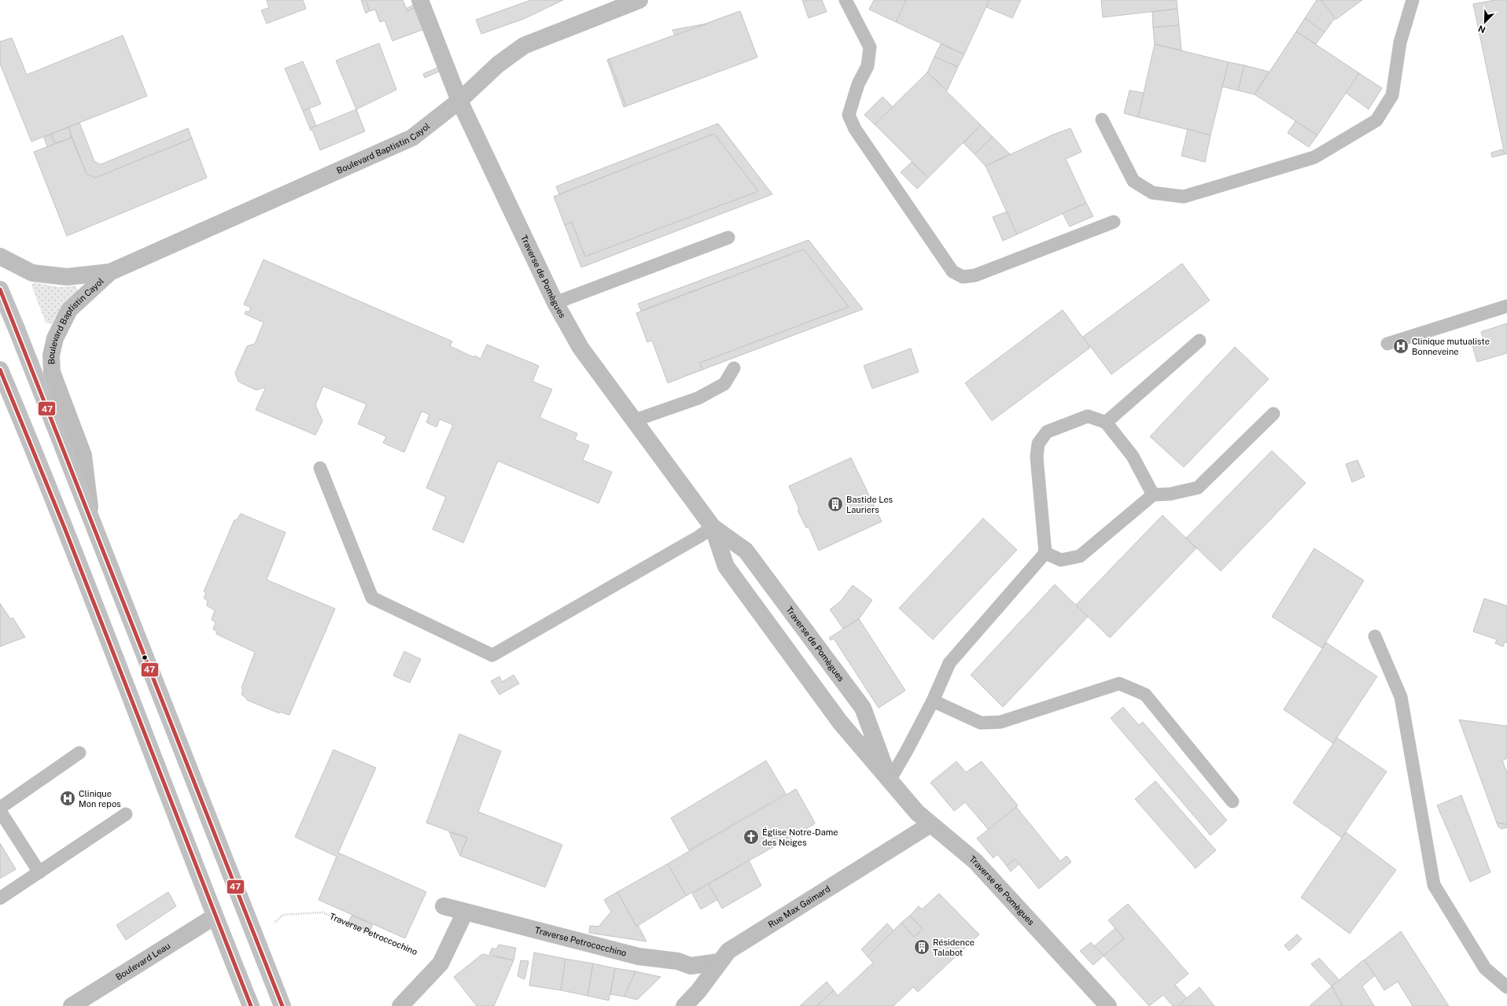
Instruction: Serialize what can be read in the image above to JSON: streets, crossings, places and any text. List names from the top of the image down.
{
  "streets": {
    "street": [
      "Boulevard Baptistin Cayol",
      "Traverse de Pomègues",
      "Rue Max Gaimard",
      "Traverse Petrococchino",
      "Boulevard Leau"
    ],
    "path": ["Traverse Petroccochino"]
  },
  "crossings": [
    ["Boulevard Baptistin Cayol", "Traverse de Pomègues"],
    ["Traverse de Pomègues", "Rue Max Gaimard"],
    ["Rue Max Gaimard", "Traverse Petrococchino"]
  ],
  "places": {
    "hospital": ["Clinique mutualiste Bonneveine", "Clinique Mon repos"],
    "building": ["Bastide Les Lauriers", "Résidence Talabot"],
    "church": ["Église Notre-Dame des Neiges"]
  },
  "lines": ["transit line 47"],
  "north": "bottom left"
}
